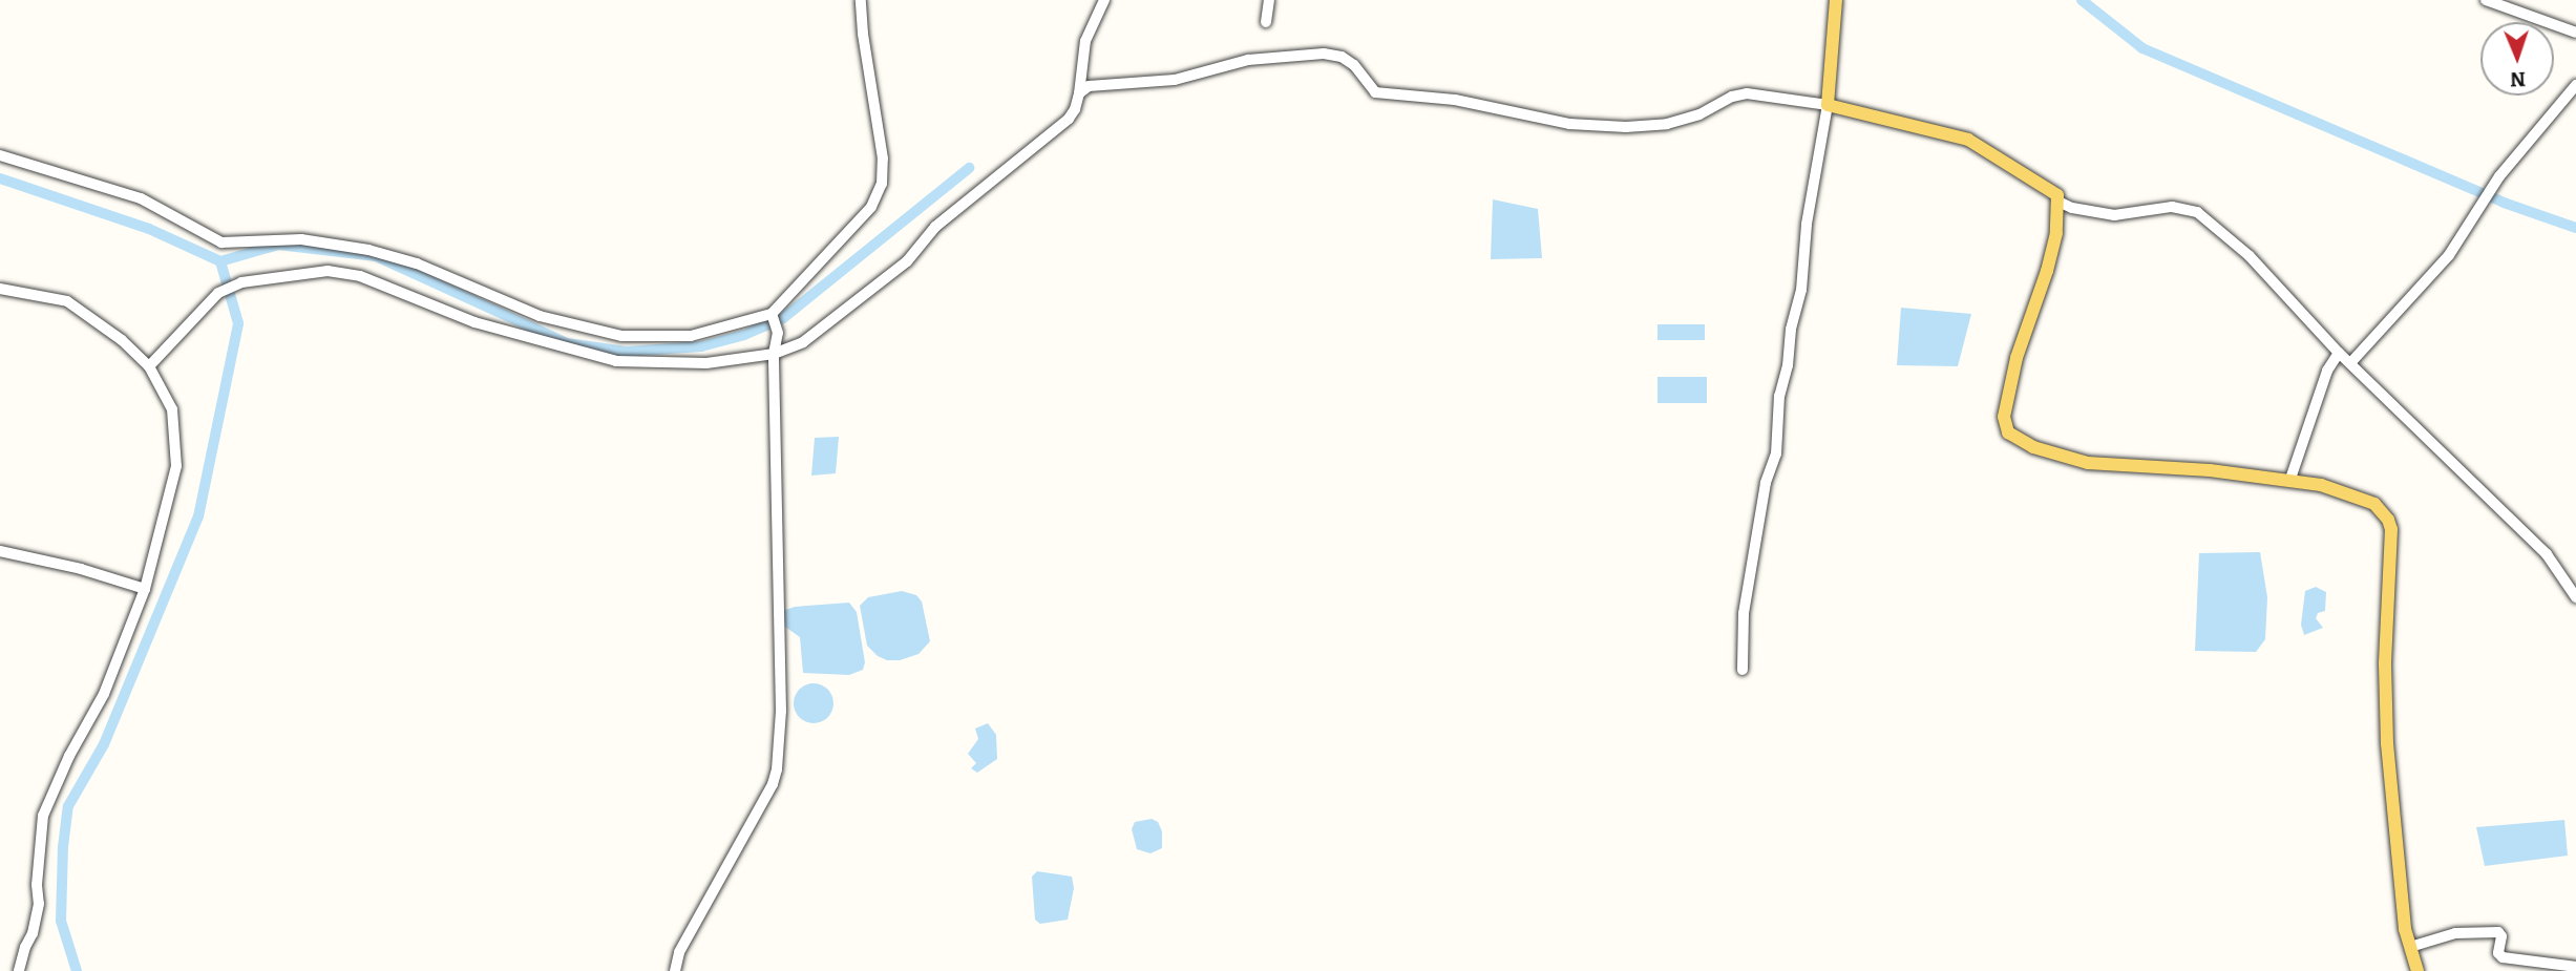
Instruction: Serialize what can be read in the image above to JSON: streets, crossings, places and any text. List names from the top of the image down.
{
  "north": "bottom"
}
